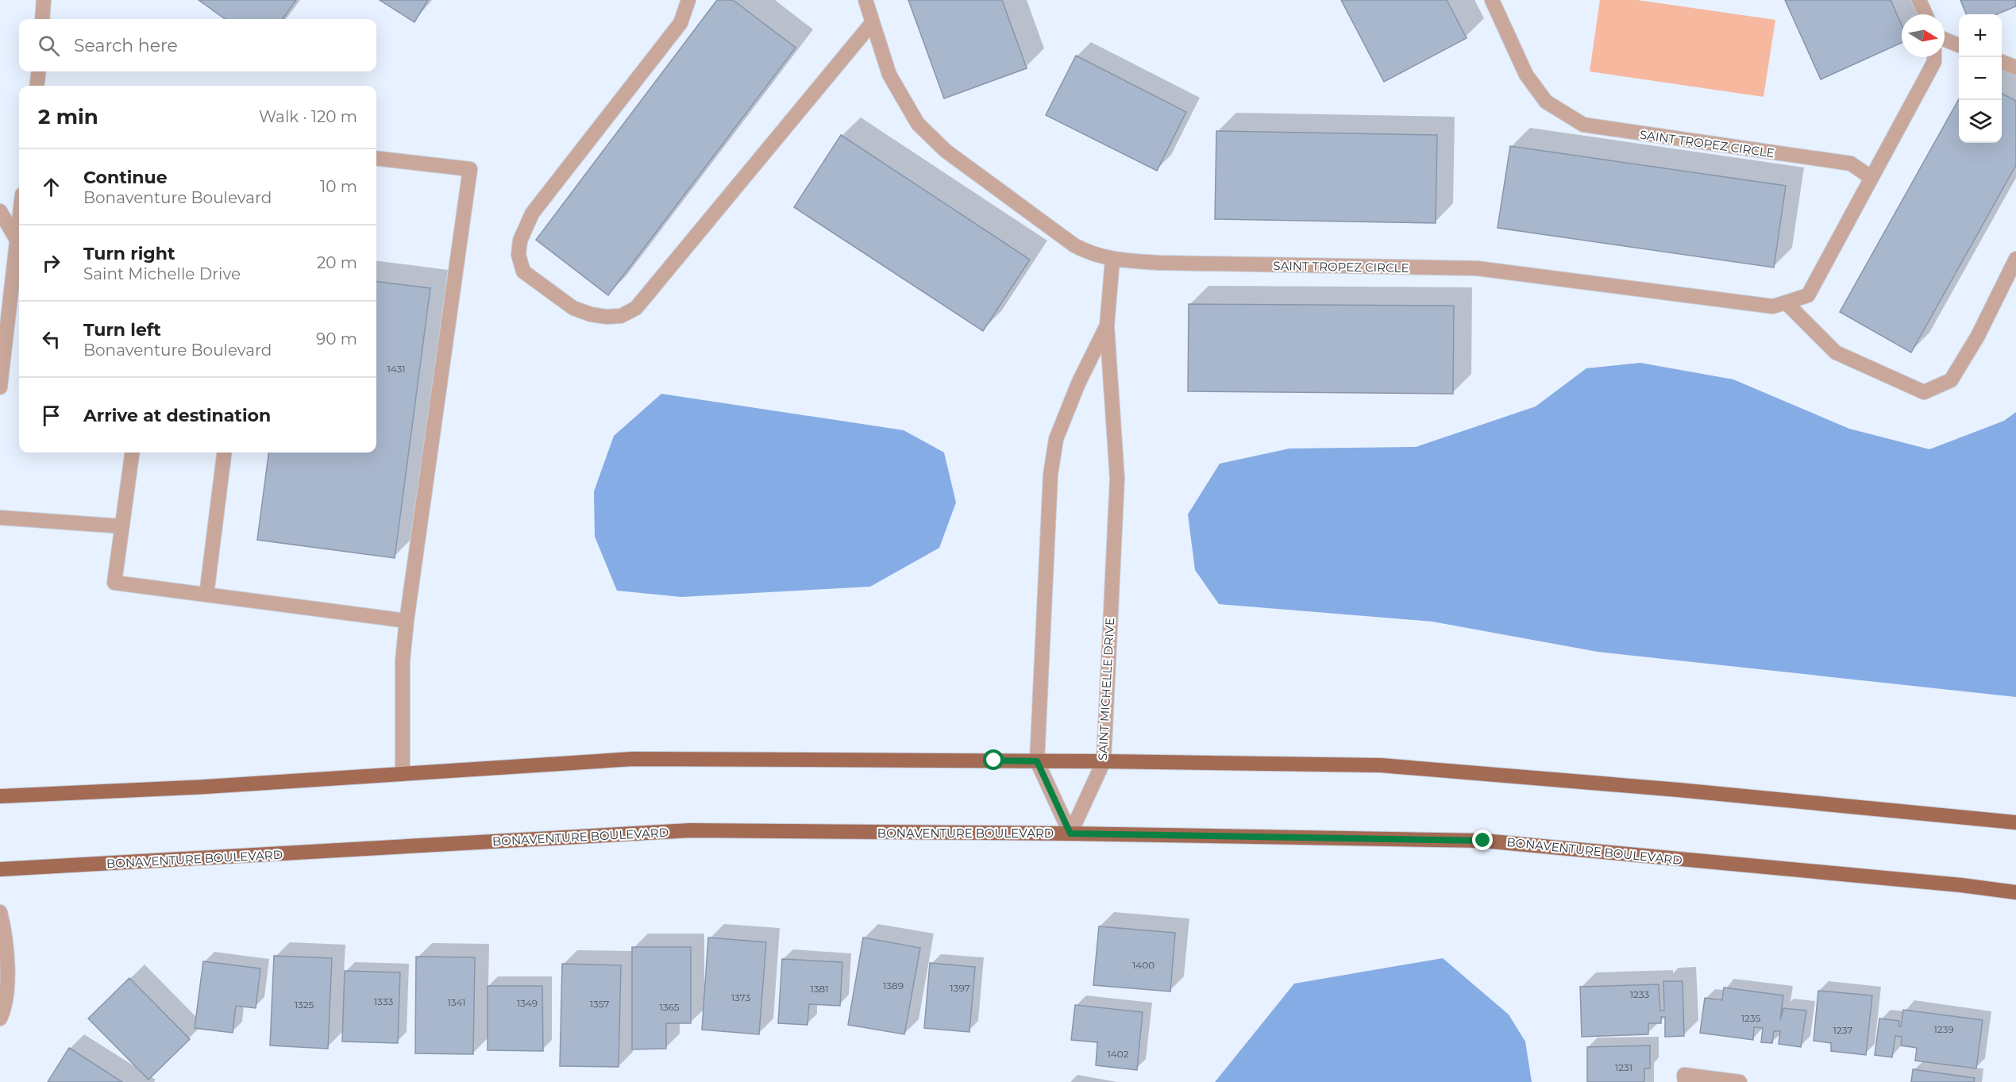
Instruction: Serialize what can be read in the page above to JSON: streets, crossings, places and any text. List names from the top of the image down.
{
  "streets": {
    "main road": ["BONAVENTURE BOULEVARD"],
    "street": ["SAINT TROPEZ CIRCLE", "SAINT MICHELLE DRIVE"]
  },
  "crossings": [
    ["SAINT TROPEZ CIRCLE", "SAINT MICHELLE DRIVE"],
    ["SAINT MICHELLE DRIVE", "BONAVENTURE BOULEVARD"]
  ],
  "house_numbers": [
    "1431",
    "1400",
    "1389",
    "1397",
    "1381",
    "1233",
    "1373",
    "1333",
    "1341",
    "1349",
    "1357",
    "1325",
    "1365",
    "1235",
    "1239",
    "1237",
    "1402",
    "1231"
  ],
  "north": "right",
  "page": {
    "map_buttons": ["+", "−"],
    "search": "Search here",
    "heading": ["2 min", "Walk · 120 m"],
    "list": [
      ["Continue", "Bonaventure Boulevard", "10 m"],
      ["Turn right", "Saint Michelle Drive", "20 m"],
      ["Turn left", "Bonaventure Boulevard", "90 m"],
      "Arrive at destination"
    ]
  }
}
